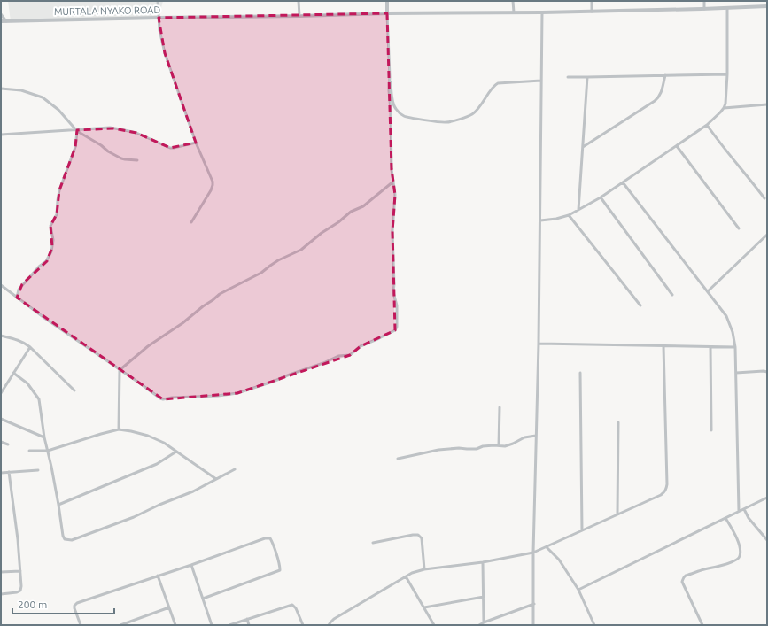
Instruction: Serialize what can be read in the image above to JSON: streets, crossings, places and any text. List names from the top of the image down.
{
  "streets": {
    "street": ["MURTALA NYAKO ROAD"]
  },
  "scale_bar": "200 m"
}
